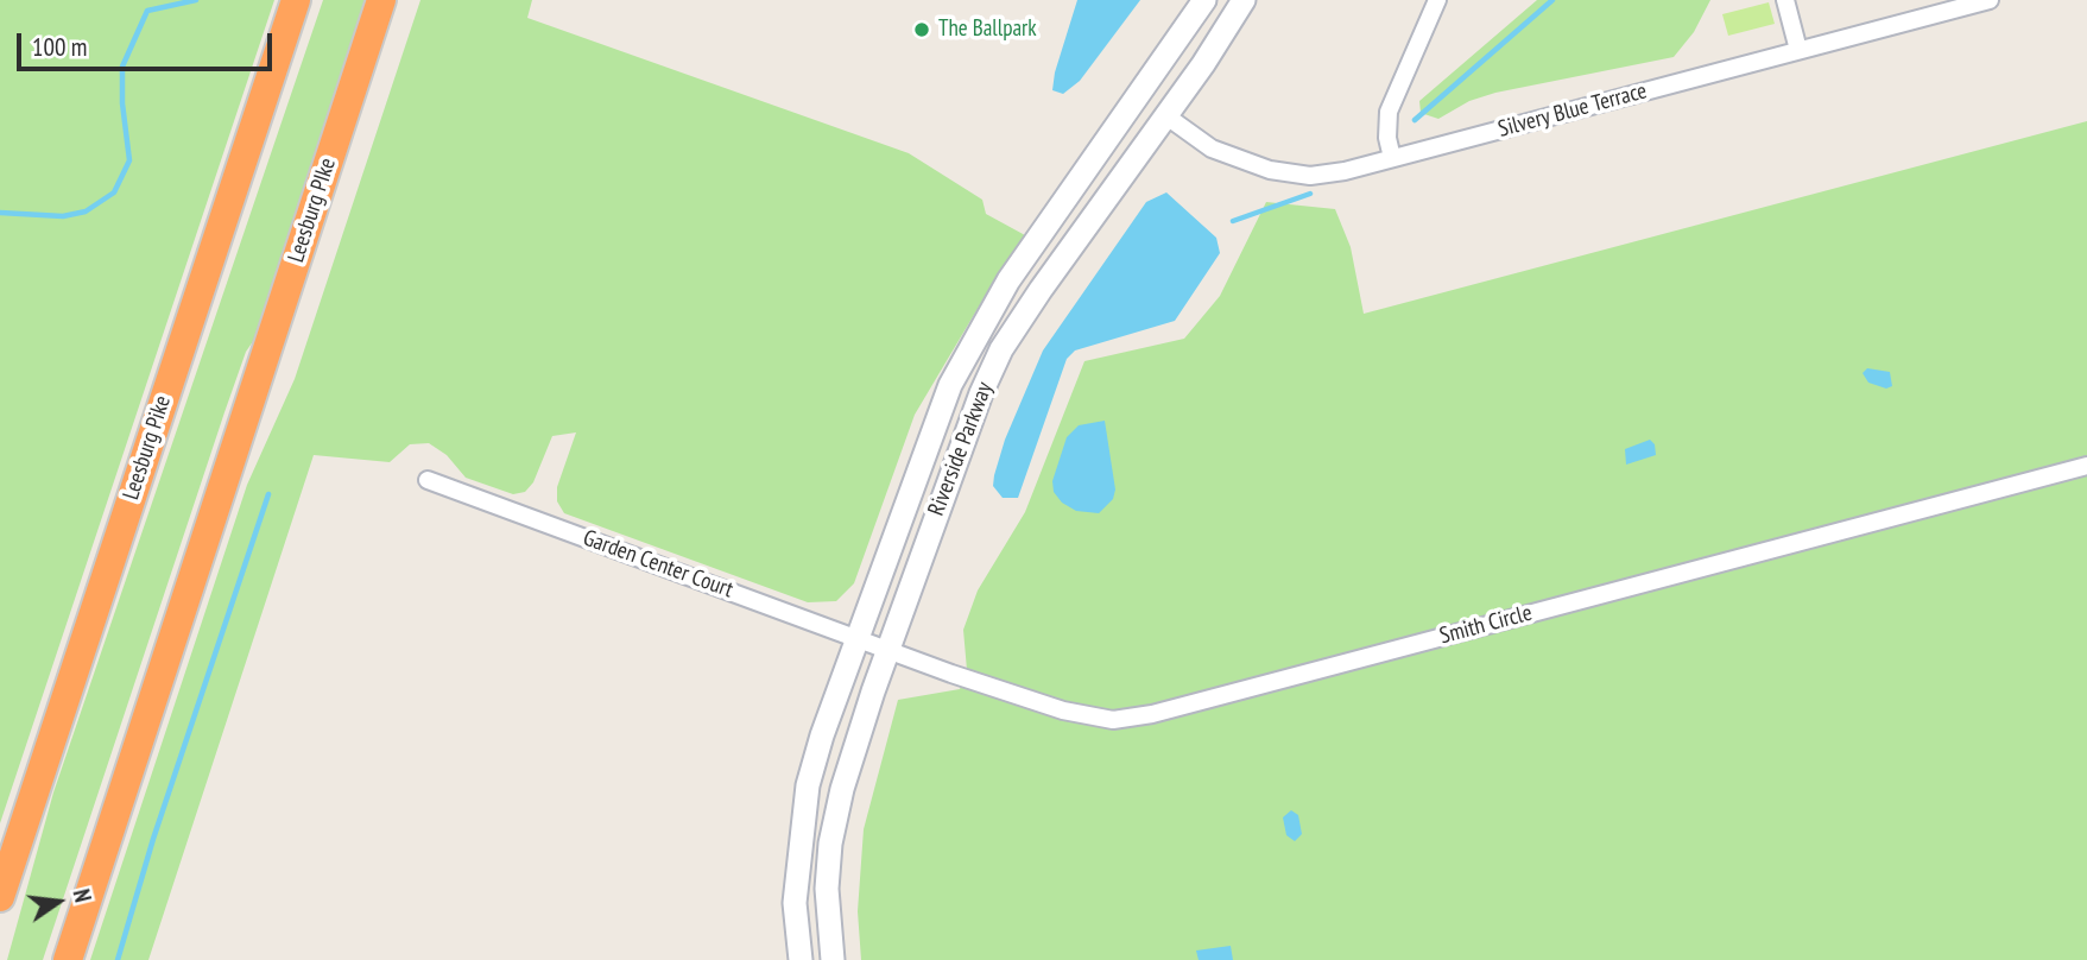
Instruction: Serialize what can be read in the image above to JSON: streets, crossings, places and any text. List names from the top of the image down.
{
  "streets": {
    "highway": ["Leesburg PIke", "Leesburg Pike"],
    "main road": ["Riverside Parkway"],
    "street": ["Silvery Blue Terrace", "Garden Center Court", "Smith Circle"]
  },
  "crossings": [
    ["Silvery Blue Terrace", "Riverside Parkway"],
    ["Riverside Parkway", "Garden Center Court"],
    ["Riverside Parkway", "Smith Circle"],
    ["Garden Center Court", "Smith Circle"]
  ],
  "places": ["The Ballpark"],
  "scale_bar": "100 m",
  "north": "right"
}
